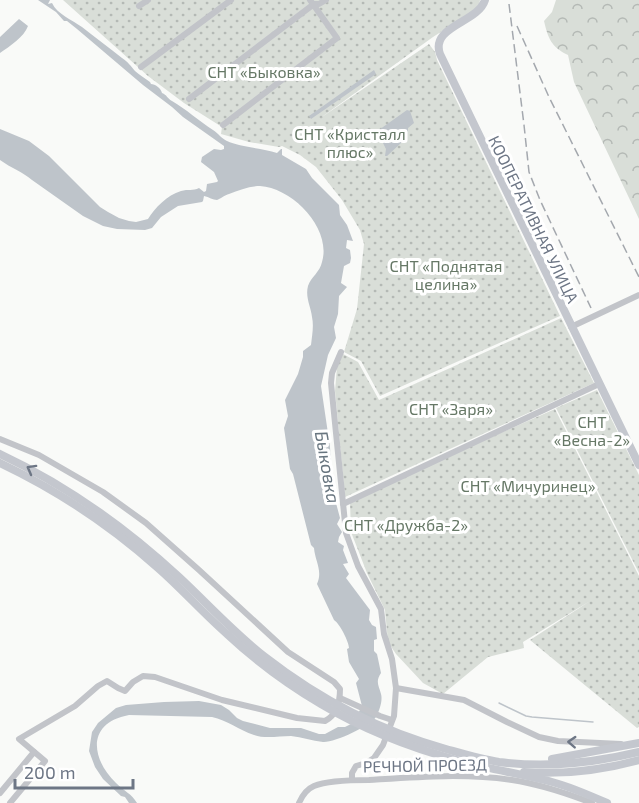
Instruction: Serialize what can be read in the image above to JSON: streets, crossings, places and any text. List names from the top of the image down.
{
  "streets": {
    "main road": ["КООПЕРАТИВНАЯ УЛИЦА"],
    "street": ["РЕЧНОЙ ПРОЕЗД"]
  },
  "water": ["Быковка"],
  "parks": [
    "СНТ «Быковка»",
    "СНТ «Кристалл плюс»",
    "СНТ «Поднятая целина»",
    "СНТ «Заря»",
    "СНТ «Весна-2»",
    "СНТ «Мичуринец»",
    "СНТ «Дружба-2»"
  ],
  "scale_bar": "200 m"
}
